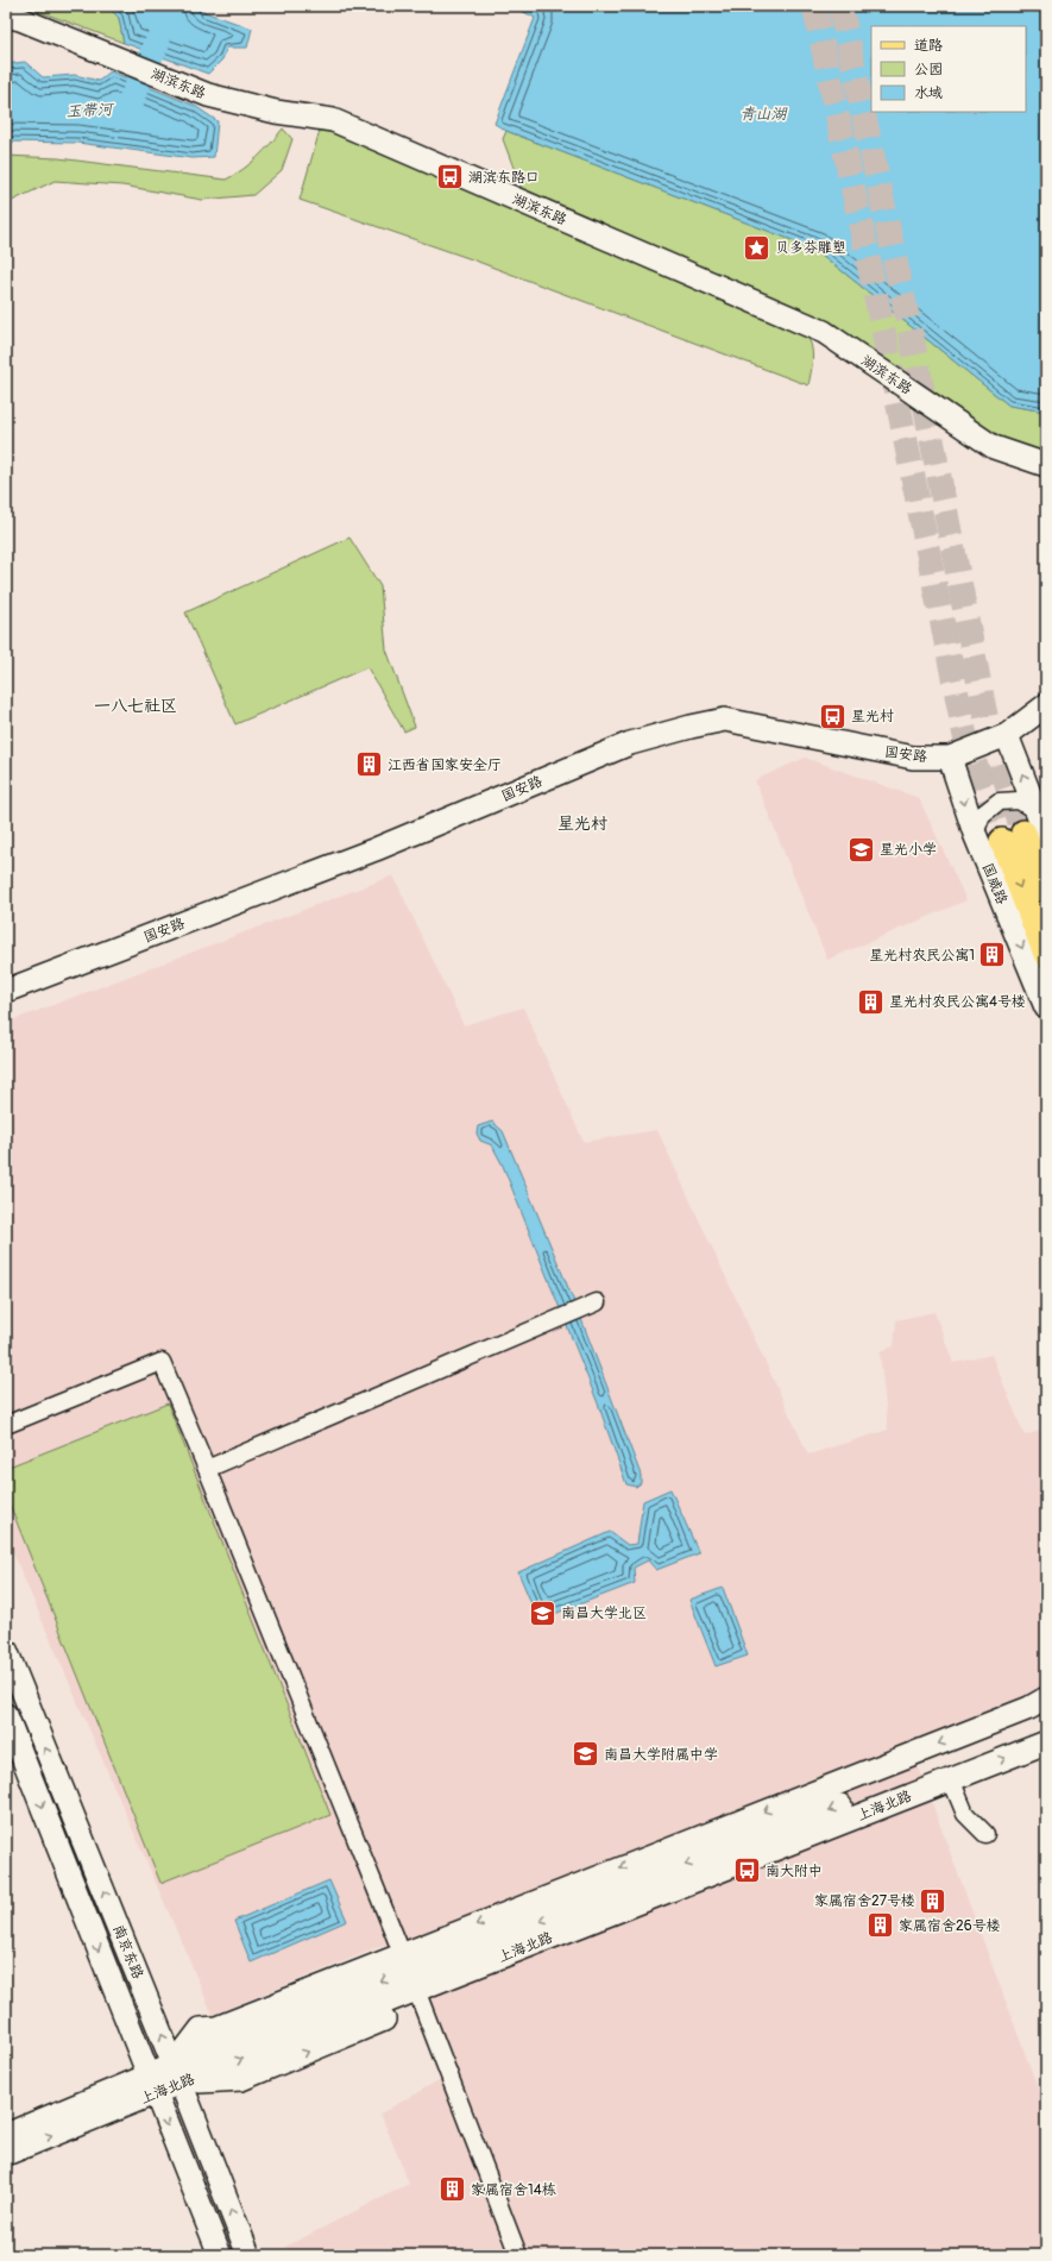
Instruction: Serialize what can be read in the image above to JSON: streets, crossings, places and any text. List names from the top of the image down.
{
  "streets": {
    "main road": [
      "湖滨东路",
      "国安路",
      "国威路",
      "上海北路",
      "南京东路"
    ]
  },
  "crossings": [
    ["国安路", "国威路"],
    ["上海北路", "南京东路"]
  ],
  "districts": ["一八七社区", "星光村"],
  "water": ["玉带河", "青山湖"],
  "places": {
    "bus stop": ["湖滨东路口", "星光村", "南大附中"],
    "place": ["贝多芬雕塑"],
    "building": [
      "江西省国家安全厅",
      "星光村农民公寓1",
      "星光村农民公寓4号楼",
      "家属宿舍27号楼",
      "家属宿舍26号楼",
      "家属宿舍14栋"
    ],
    "school or university": ["星光小学", "南昌大学北区", "南昌大学附属中学"]
  },
  "legend": ["道路", "公园", "水域"]
}
